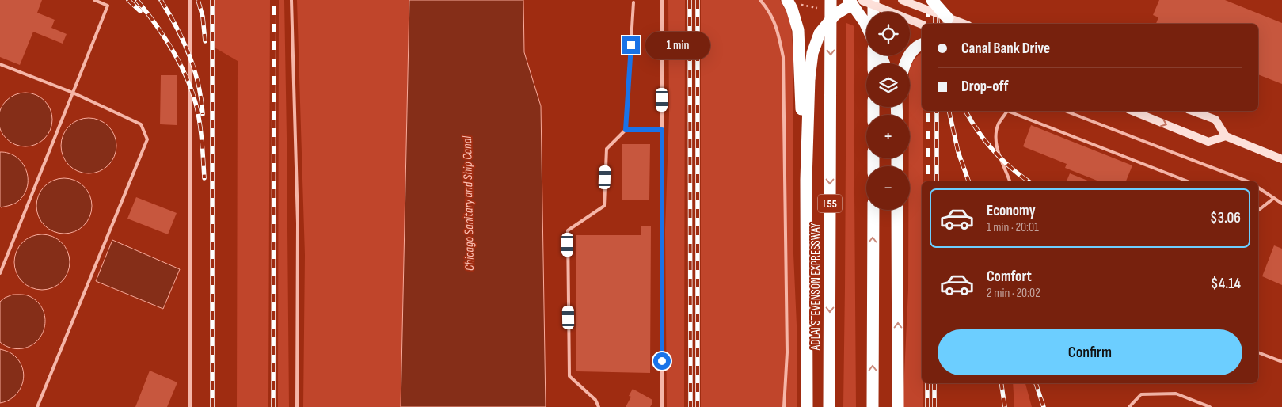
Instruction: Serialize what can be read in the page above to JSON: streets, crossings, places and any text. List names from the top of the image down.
{
  "streets": {
    "highway": ["I 55", "ADLAI STEVENSON EXPRESSWAY"]
  },
  "water": ["Chicago Sanitary and Ship Canal"],
  "page": {
    "map_buttons": ["+", "−"],
    "banner": ["Canal Bank Drive", "Drop-off"],
    "bubble": "1 min",
    "list": [
      {
        "name": "Economy",
        "note": "1 min · 20:01",
        "value": "$3.06"
      },
      {
        "name": "Comfort",
        "note": "2 min · 20:02",
        "value": "$4.14"
      }
    ],
    "buttons": "Confirm"
  }
}
